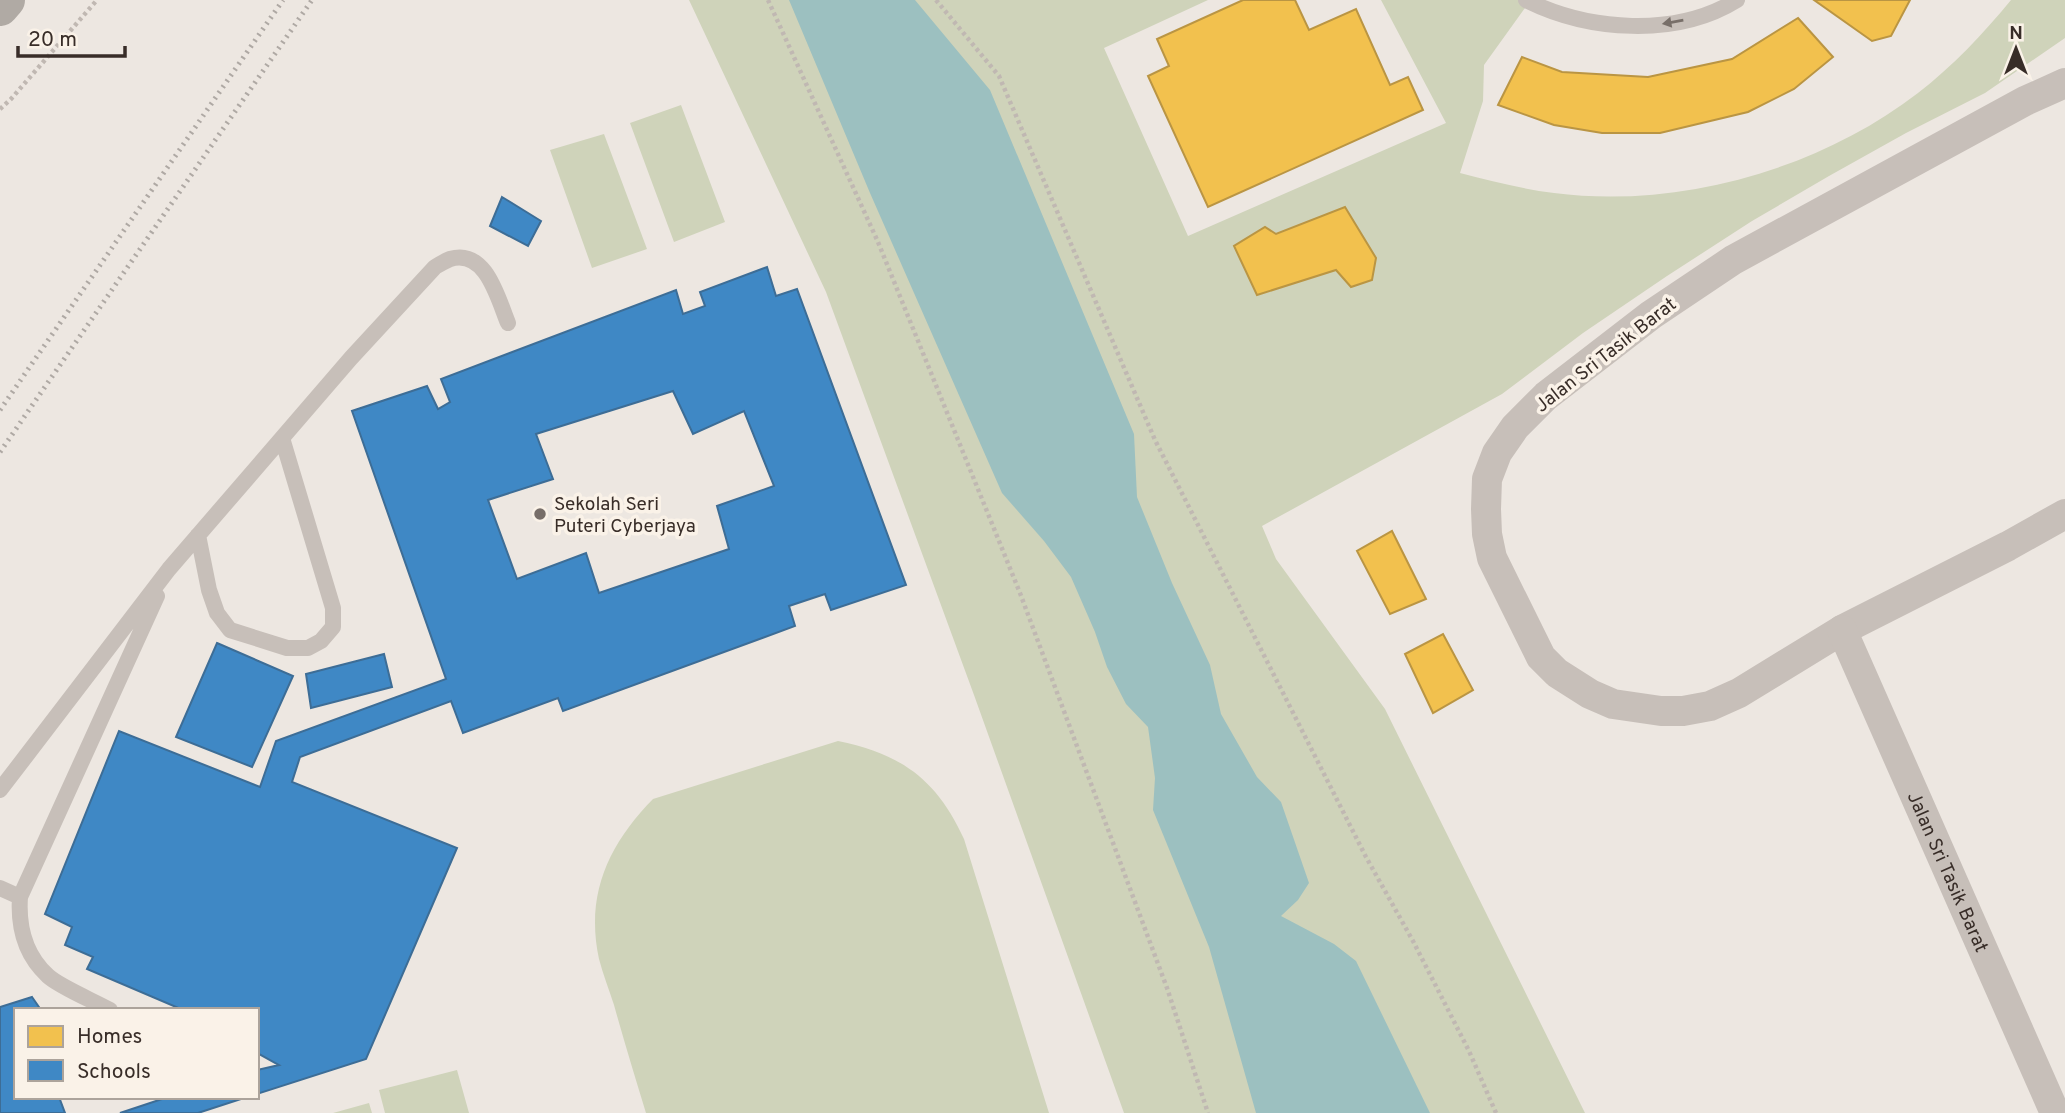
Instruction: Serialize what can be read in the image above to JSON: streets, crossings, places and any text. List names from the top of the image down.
{
  "streets": {
    "street": ["Jalan Sri Tasik Barat"]
  },
  "places": ["Sekolah Seri Puteri Cyberjaya"],
  "legend": ["Homes", "Schools"],
  "scale_bar": "20 m",
  "north": "top"
}
